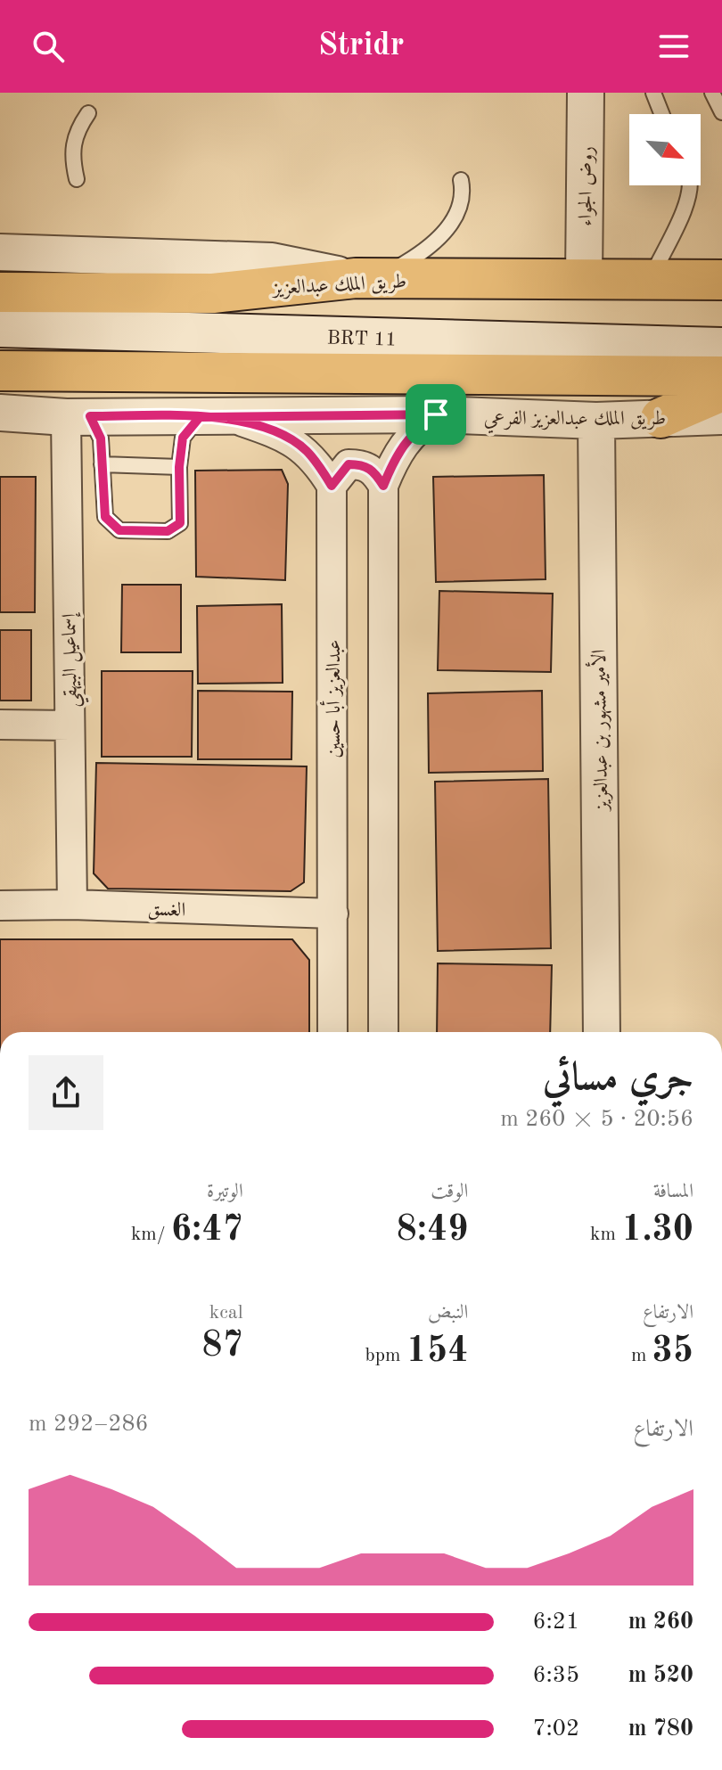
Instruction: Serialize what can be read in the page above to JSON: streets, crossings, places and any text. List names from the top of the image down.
{
  "streets": {
    "main road": ["طريق الملك عبدالعزيز", "BRT 11"],
    "street": [
      "روض الجواء",
      "طريق الملك عبدالعزيز الفرعي",
      "إسماعيل البيهقي",
      "عبدالعزيز أبا حسين",
      "الأمير مشهور بن عبدالعزيز",
      "الغسق"
    ]
  },
  "crossings": [
    ["روض الجواء", "طريق الملك عبدالعزيز"],
    ["طريق الملك عبدالعزيز الفرعي", "إسماعيل البيهقي"],
    ["طريق الملك عبدالعزيز الفرعي", "الأمير مشهور بن عبدالعزيز"],
    ["إسماعيل البيهقي", "الغسق"],
    ["عبدالعزيز أبا حسين", "الغسق"]
  ],
  "north": "bottom right",
  "page": {
    "header": "Stridr",
    "heading": ["جري مسائي", "20:56 · 5 × 260 m"],
    "stats": [
      ["المسافة", "1.30 km"],
      ["الوقت", "8:49"],
      ["الوتيرة", "6:47 /km"],
      ["الارتفاع", "35 m"],
      ["النبض", "154 bpm"],
      ["kcal", "87"]
    ],
    "chart": ["الارتفاع", "286–292 m"],
    "list": [
      {
        "name": "260 m",
        "note": "6:21"
      },
      {
        "name": "520 m",
        "note": "6:35"
      },
      {
        "name": "780 m",
        "note": "7:02"
      }
    ]
  }
}
